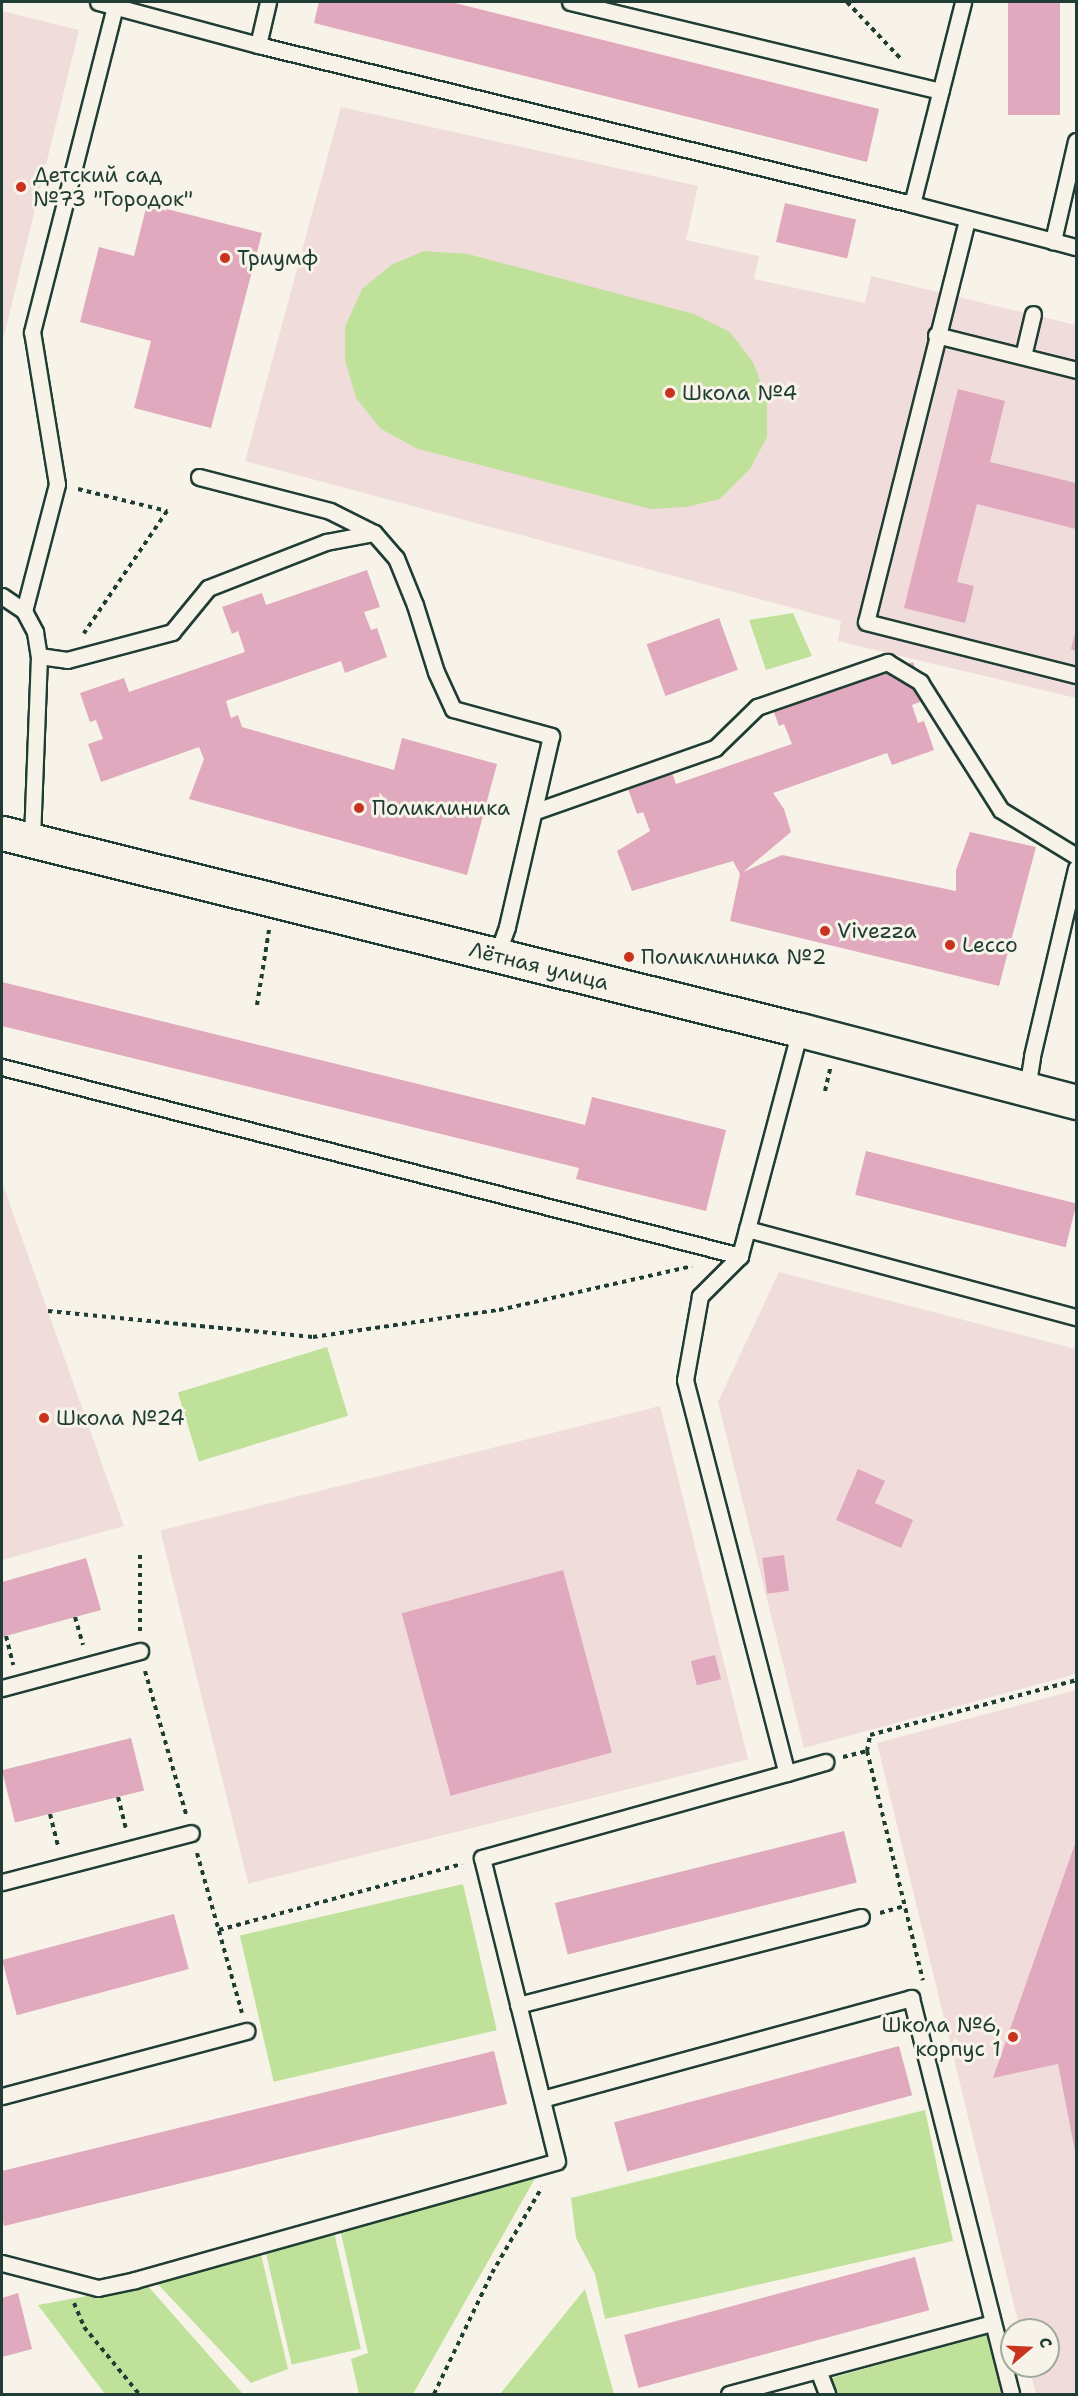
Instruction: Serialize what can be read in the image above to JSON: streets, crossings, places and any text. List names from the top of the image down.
{
  "streets": {
    "street": ["Лётная улица"]
  },
  "places": [
    "Детский сад №73 \"Городок\"",
    "Триумф",
    "Школа №4",
    "Поликлиника",
    "Vivezza",
    "Lecco",
    "Поликлиника №2",
    "Школа №24",
    "Школа №6, корпус 1"
  ],
  "north": "right"
}
